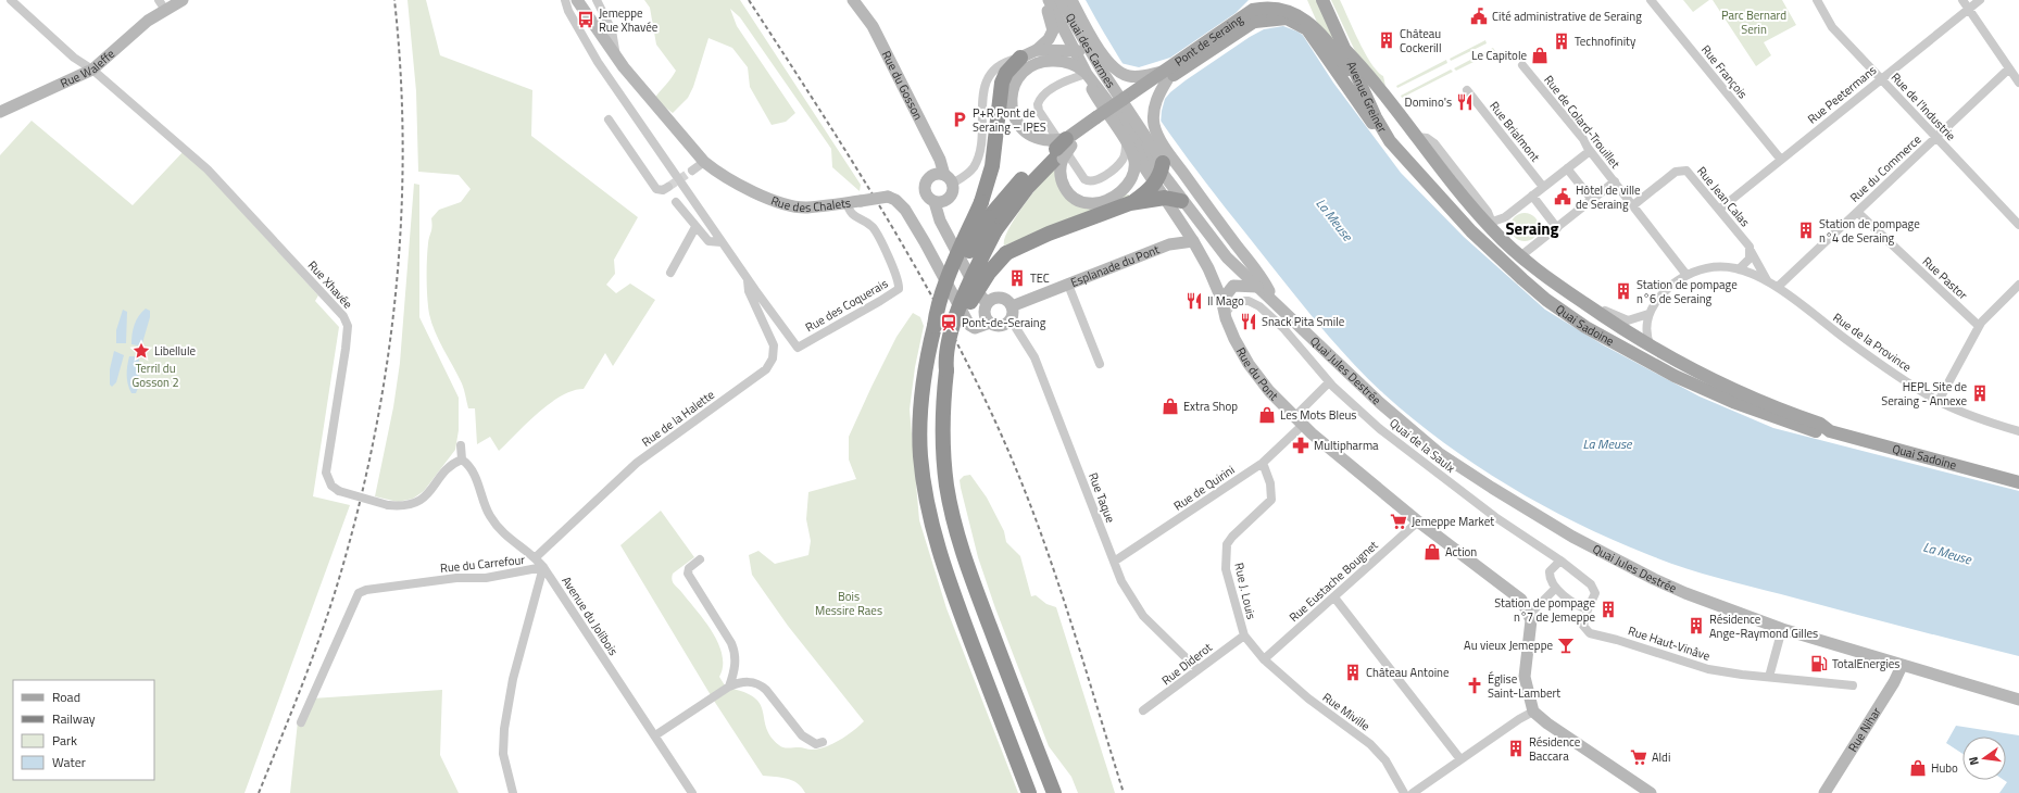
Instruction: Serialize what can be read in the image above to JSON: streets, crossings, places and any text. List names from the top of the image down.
{
  "streets": {
    "main road": ["Pont de Seraing", "Avenue Greiner", "Quai Sadoine"],
    "street": [
      "Quai des Carmes",
      "Rue Waleffe",
      "Rue François",
      "Rue du Gosson",
      "Rue Peetermans",
      "Rue de l'Industrie",
      "Rue de Colard-Trouillet",
      "Rue Brialmont",
      "Rue du Commerce",
      "Rue Jean Calas",
      "Rue des Chalets",
      "Esplanade du Pont",
      "Rue Pastor",
      "Rue Xhavée",
      "Rue des Coquerais",
      "Rue de la Province",
      "Quai Jules Destrée",
      "Rue du Pont",
      "Rue de la Halette",
      "Quai de la Saulx",
      "Rue de Quirini",
      "Rue Taque",
      "Rue du Carrefour",
      "Rue Eustache Bougnet",
      "Rue J. Louis",
      "Avenue du Jolibois",
      "Rue Haut-Vinâve",
      "Rue Diderot",
      "Rue Miville",
      "Rue Nihar"
    ]
  },
  "crossings": [
    ["Pont de Seraing", "Quai des Carmes"],
    ["Pont de Seraing", "Quai Jules Destrée"],
    ["Quai des Carmes", "Quai Jules Destrée"],
    ["Rue Waleffe", "Rue Xhavée"],
    ["Rue François", "Rue Peetermans"],
    ["Rue Peetermans", "Rue de l'Industrie"],
    ["Rue Peetermans", "Rue Jean Calas"],
    ["Avenue Greiner", "Quai Sadoine"],
    ["Rue de l'Industrie", "Rue du Commerce"],
    ["Rue de Colard-Trouillet", "Rue Jean Calas"],
    ["Rue de Colard-Trouillet", "Rue de la Province"],
    ["Rue du Commerce", "Rue Pastor"],
    ["Rue du Commerce", "Rue de la Province"],
    ["Rue Jean Calas", "Rue de la Province"],
    ["Rue des Chalets", "Esplanade du Pont"],
    ["Rue des Chalets", "Rue des Coquerais"],
    ["Rue des Chalets", "Rue Taque"],
    ["Esplanade du Pont", "Rue Taque"],
    ["Rue Xhavée", "Avenue du Jolibois"],
    ["Rue des Coquerais", "Rue de la Halette"],
    ["Quai Jules Destrée", "Rue Nihar"],
    ["Rue du Pont", "Quai de la Saulx"],
    ["Rue du Pont", "Rue de Quirini"],
    ["Rue du Pont", "Rue Eustache Bougnet"],
    ["Rue de la Halette", "Avenue du Jolibois"],
    ["Quai de la Saulx", "Rue de Quirini"],
    ["Quai de la Saulx", "Rue Haut-Vinâve"],
    ["Rue de Quirini", "Rue Taque"],
    ["Rue de Quirini", "Rue J. Louis"],
    ["Rue Taque", "Rue Diderot"],
    ["Rue du Carrefour", "Avenue du Jolibois"],
    ["Rue Eustache Bougnet", "Rue J. Louis"],
    ["Rue Eustache Bougnet", "Rue Miville"],
    ["Rue J. Louis", "Rue Diderot"],
    ["Rue J. Louis", "Rue Miville"]
  ],
  "districts": ["Seraing"],
  "water": ["La Meuse"],
  "parks": ["Parc Bernard Serin", "Terril du Gosson 2", "Bois Messire Raes"],
  "places": {
    "public building": ["Cité administrative de Seraing", "Hôtel de ville de Seraing"],
    "bus stop": ["Jemeppe Rue Xhavée"],
    "building": [
      "Château Cockerill",
      "Technofinity",
      "Station de pompage n°4 de Seraing",
      "TEC",
      "Station de pompage n°6 de Seraing",
      "HEPL Site de Seraing - Annexe",
      "Station de pompage n°7 de Jemeppe",
      "Résidence Ange-Raymond Gilles",
      "Château Antoine",
      "Résidence Baccara"
    ],
    "shop": [
      "Le Capitole",
      "Extra Shop",
      "Les Mots Bleus",
      "Action",
      "Hubo"
    ],
    "restaurant": ["Domino's", "Il Mago", "Snack Pita Smile"],
    "parking": ["P+R Pont de Seraing – IPES"],
    "station": ["Pont-de-Seraing"],
    "place": ["Libellule"],
    "pharmacy": ["Multipharma"],
    "supermarket": ["Jemeppe Market", "Aldi"],
    "bar": ["Au vieux Jemeppe"],
    "fuel station": ["TotalEnergies"],
    "church": ["Église Saint-Lambert"]
  },
  "legend": [
    "Road",
    "Railway",
    "Park",
    "Water"
  ],
  "north": "left"
}
